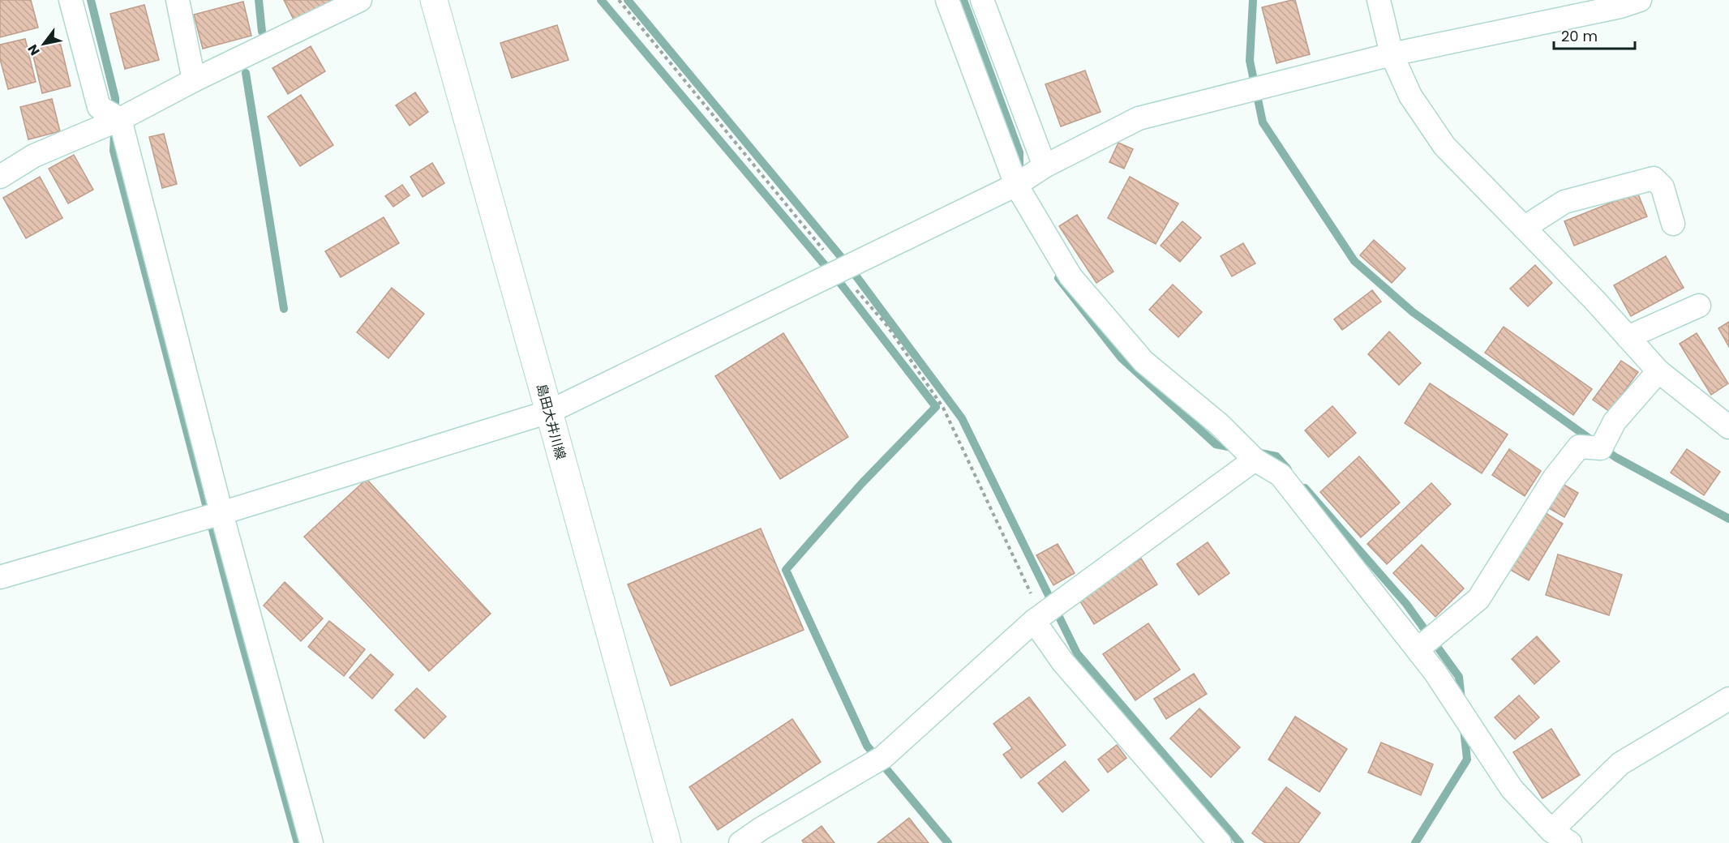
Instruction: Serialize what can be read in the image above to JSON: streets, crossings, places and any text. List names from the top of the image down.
{
  "streets": {
    "main road": ["島田大井川線"]
  },
  "scale_bar": "20 m",
  "north": "bottom left"
}
